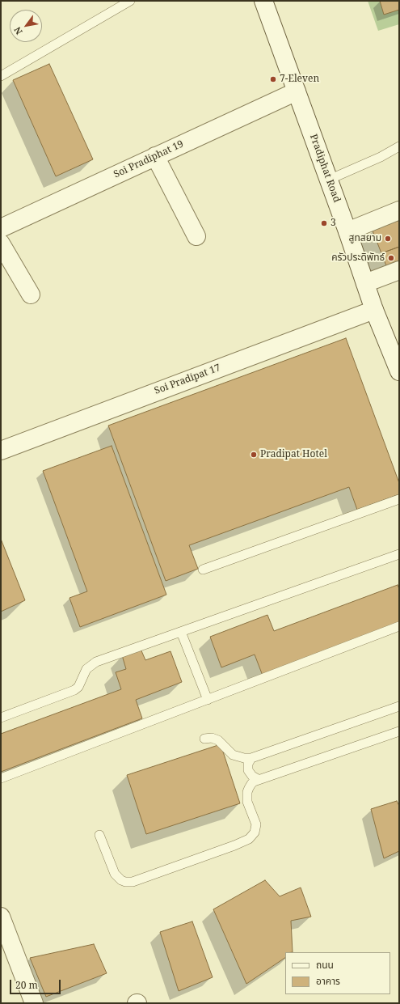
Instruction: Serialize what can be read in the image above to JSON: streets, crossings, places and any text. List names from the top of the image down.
{
  "streets": {
    "street": ["Soi Pradiphat 19", "Pradiphat Road", "Soi Pradipat 17"]
  },
  "crossings": [
    ["Soi Pradiphat 19", "Pradiphat Road"],
    ["Pradiphat Road", "Soi Pradipat 17"]
  ],
  "places": [
    "7-Eleven",
    "3",
    "สูทสยาม",
    "ครัวประดิพัทธ์",
    "Pradipat Hotel"
  ],
  "legend": ["ถนน", "อาคาร"],
  "scale_bar": "20 m",
  "north": "bottom left"
}
